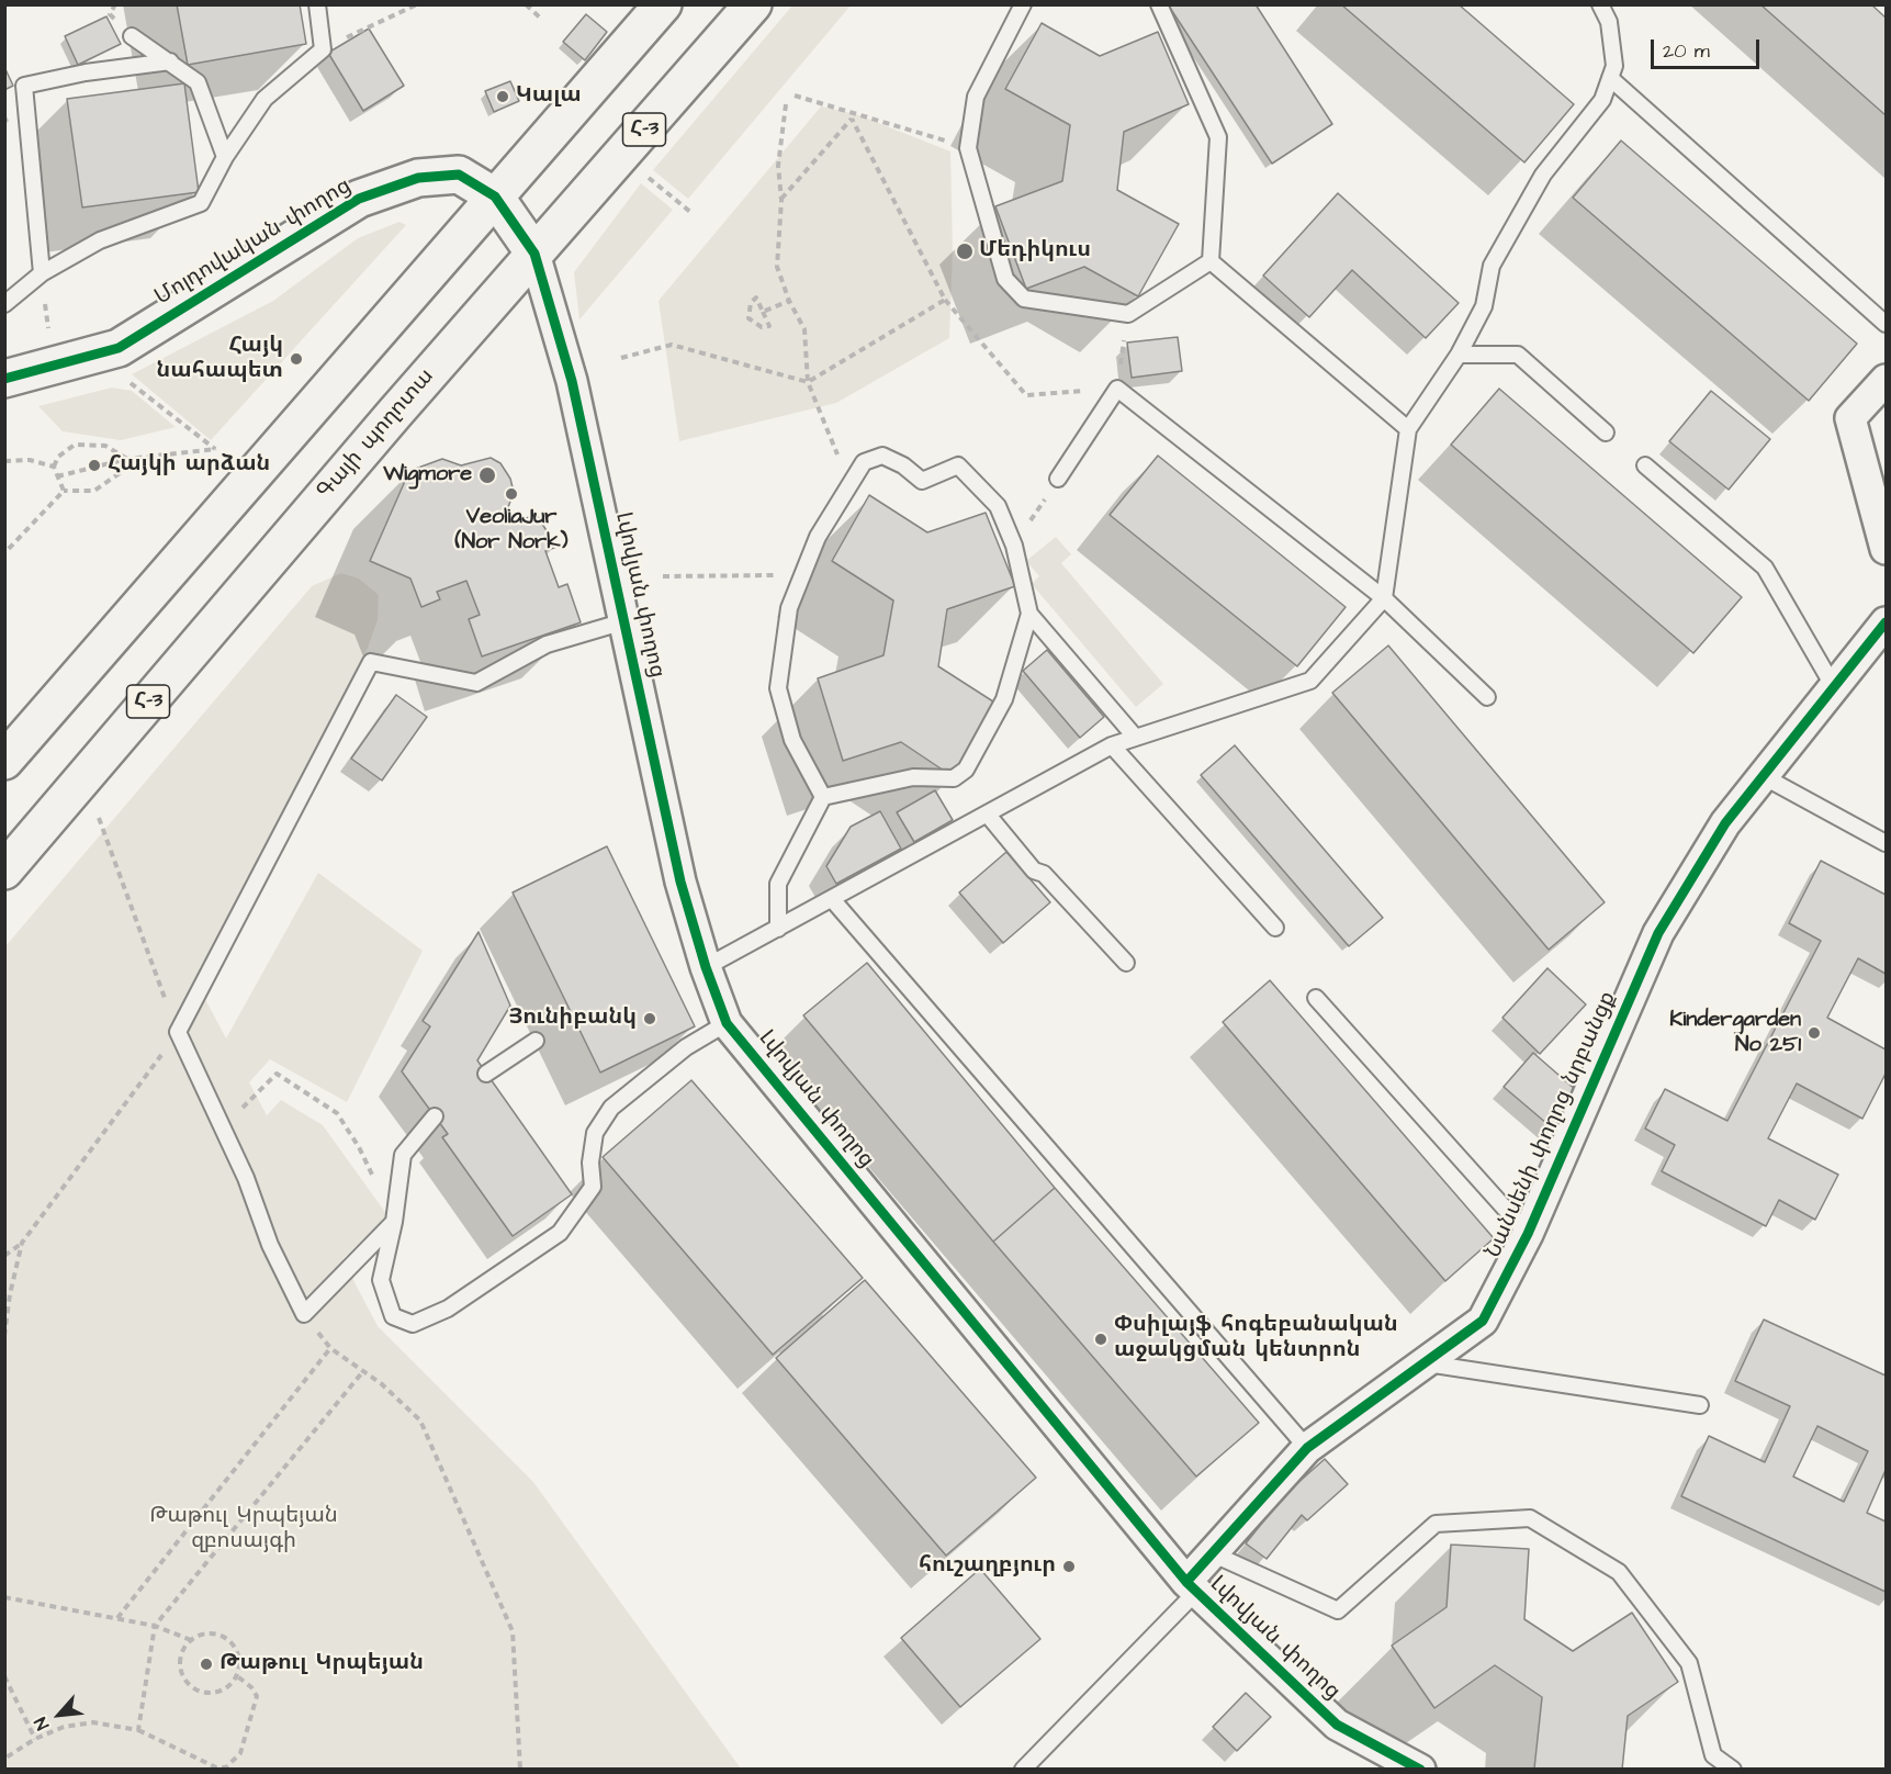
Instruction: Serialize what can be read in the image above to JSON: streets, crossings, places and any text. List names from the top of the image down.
{
  "streets": {
    "main road": ["Հ-3", "Մոլդովական փողոց", "Գայի պողոտա"],
    "street": ["Լվովյան փողոց", "Նանսենի փողոց նրբանցք"]
  },
  "crossings": [
    ["Մոլդովական փողոց", "Գայի պողոտա"],
    ["Մոլդովական փողոց", "Լվովյան փողոց"],
    ["Գայի պողոտա", "Լվովյան փողոց"],
    ["Լվովյան փողոց", "Նանսենի փողոց նրբանցք"]
  ],
  "parks": ["Թաթուլ Կրպեյան զբոսայգի"],
  "places": [
    "Կալա",
    "Մեդիկուս",
    "Հայկ նահապետ",
    "Հայկի արձան",
    "Wigmore",
    "VeoliaJur (Nor Nork)",
    "Յունիբանկ",
    "Kindergarden No 251",
    "Փսիլայֆ հոգեբանական աջակցման կենտրոն",
    "հուշաղբյուր",
    "Թաթուլ Կրպեյան"
  ],
  "scale_bar": "20 m",
  "north": "bottom left"
}
